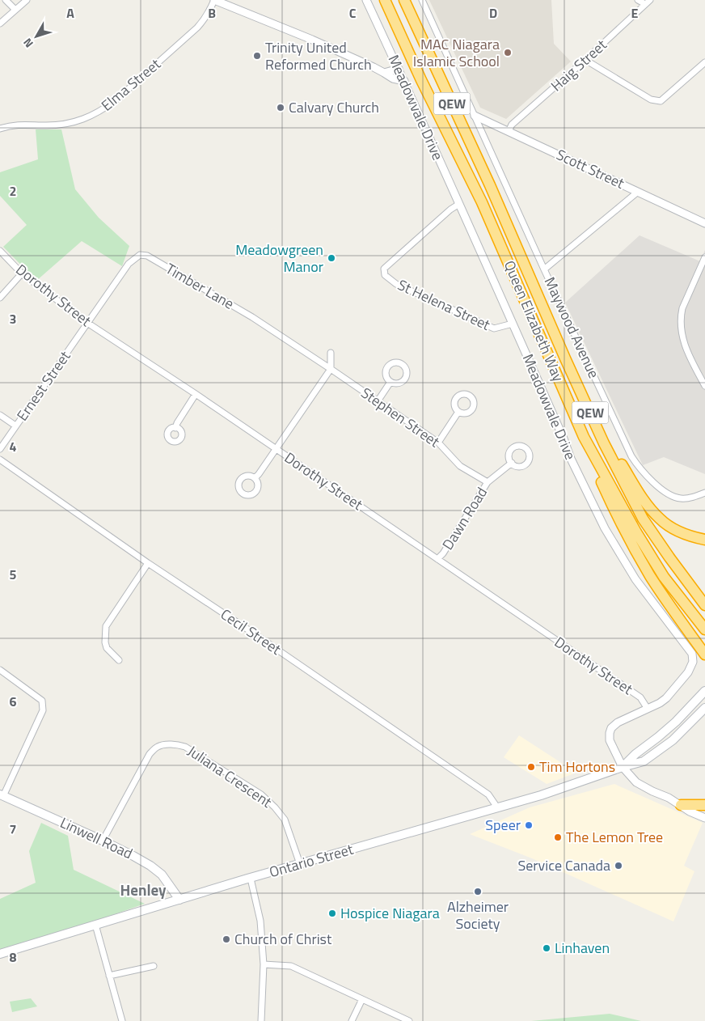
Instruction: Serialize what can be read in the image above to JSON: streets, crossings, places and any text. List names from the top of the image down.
{
  "streets": {
    "highway": ["QEW", "Queen Elizabeth Way"],
    "main road": ["Linwell Road", "Ontario Street"],
    "street": [
      "Haig Street",
      "Elma Street",
      "Meadowvale Drive",
      "Scott Street",
      "Timber Lane",
      "Dorothy Street",
      "St Helena Street",
      "Maywood Avenue",
      "Ernest Street",
      "Stephen Street",
      "Dawn Road",
      "Cecil Street",
      "Juliana Crescent"
    ]
  },
  "crossings": [
    ["Haig Street", "Scott Street"],
    ["Meadowvale Drive", "Dorothy Street"],
    ["Meadowvale Drive", "St Helena Street"],
    ["Meadowvale Drive", "Ontario Street"],
    ["Scott Street", "Maywood Avenue"],
    ["Timber Lane", "Dorothy Street"],
    ["Timber Lane", "Ernest Street"],
    ["Timber Lane", "Stephen Street"],
    ["Dorothy Street", "Ernest Street"],
    ["Dorothy Street", "Dawn Road"],
    ["Stephen Street", "Dawn Road"],
    ["Cecil Street", "Ontario Street"],
    ["Juliana Crescent", "Linwell Road"],
    ["Juliana Crescent", "Ontario Street"],
    ["Linwell Road", "Ontario Street"]
  ],
  "districts": ["Henley"],
  "places": [
    "MAC Niagara Islamic School",
    "Trinity United Reformed Church",
    "Calvary Church",
    "Meadowgreen Manor",
    "Tim Hortons",
    "Speer",
    "The Lemon Tree",
    "Service Canada",
    "Alzheimer Society",
    "Hospice Niagara",
    "Church of Christ",
    "Linhaven"
  ],
  "north": "bottom left",
  "grid": {
    "columns": [
      "A",
      "B",
      "C",
      "D",
      "E"
    ],
    "rows": [
      "2",
      "3",
      "4",
      "5",
      "6",
      "7",
      "8"
    ]
  }
}
